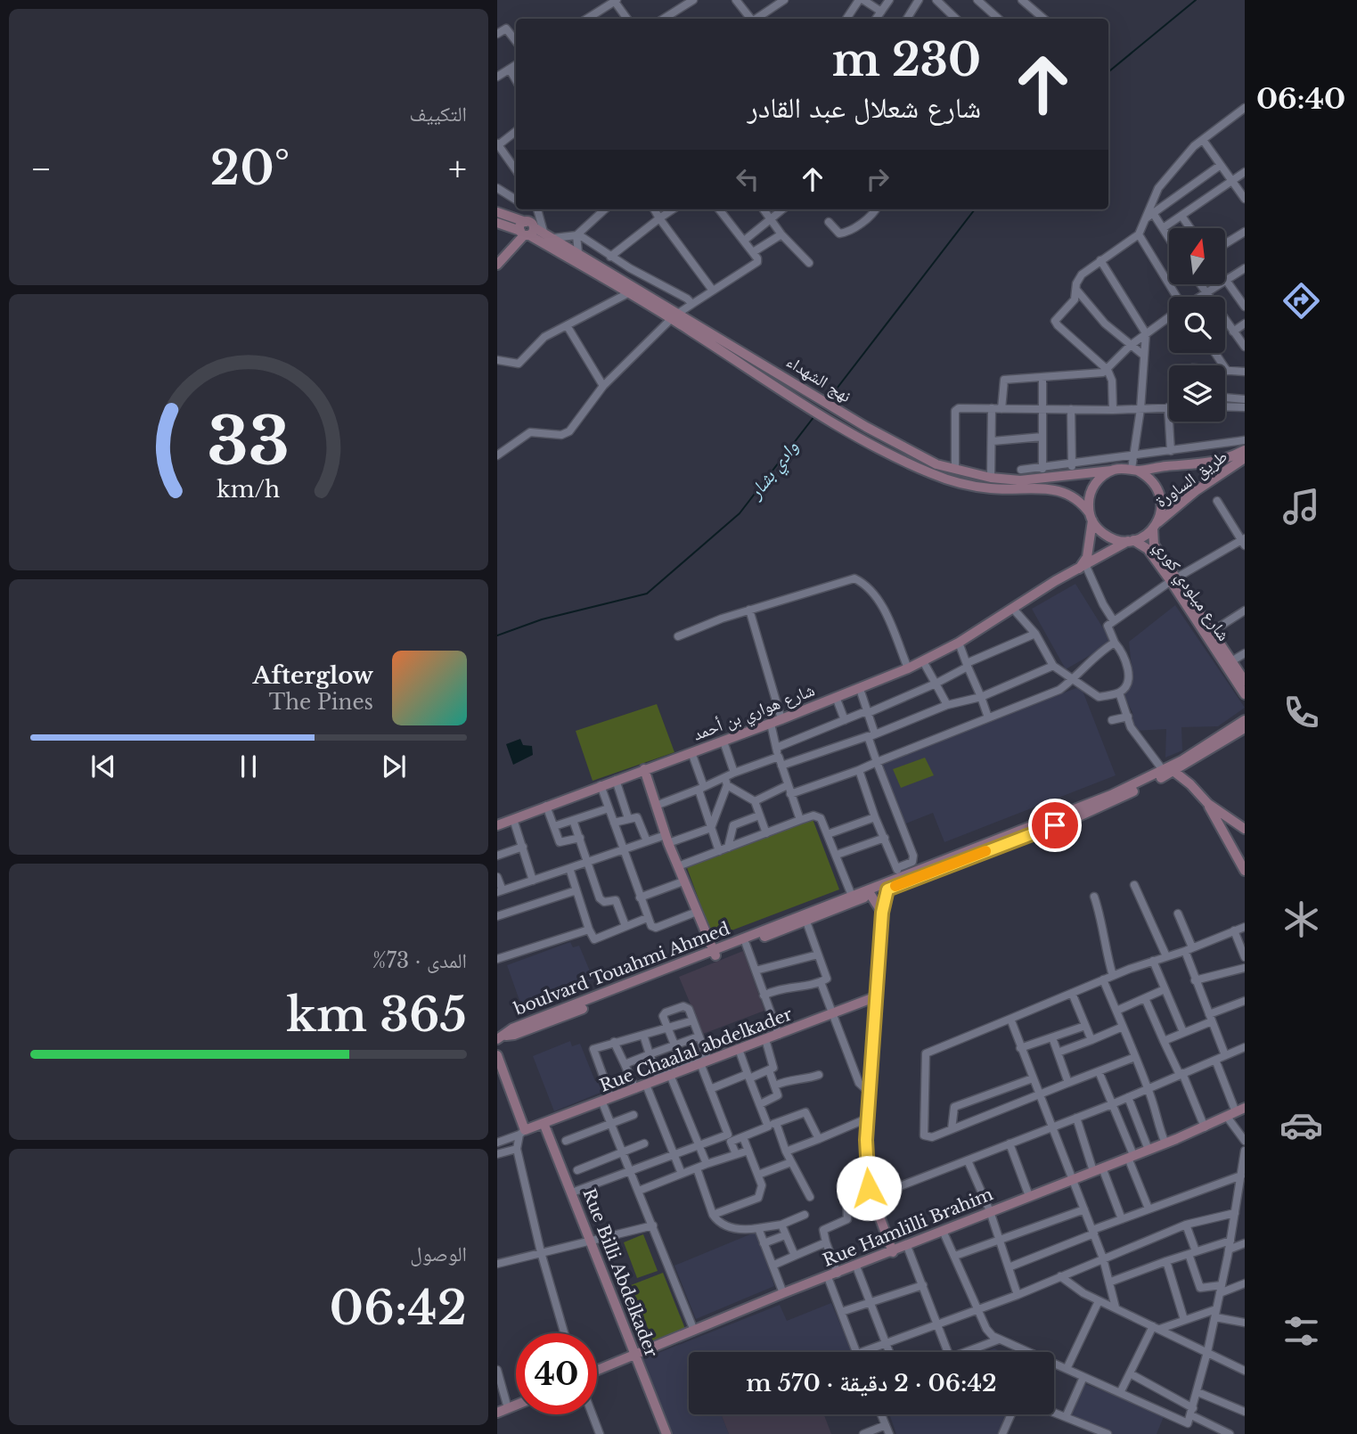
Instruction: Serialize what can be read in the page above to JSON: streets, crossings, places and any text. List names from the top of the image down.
{
  "streets": {
    "main road": [
      "نهج الشهداء",
      "طريق الساورة",
      "شارع ميلودي كوري",
      "شارع هواري بن أحمد",
      "boulvard Touahmi Ahmed",
      "Rue Chaalal abdelkader",
      "Rue Hamlilli Brahim",
      "Rue Billi Abdelkader"
    ]
  },
  "crossings": [
    ["نهج الشهداء", "طريق الساورة"],
    ["نهج الشهداء", "شارع ميلودي كوري"],
    ["طريق الساورة", "شارع ميلودي كوري"],
    ["Rue Chaalal abdelkader", "Rue Billi Abdelkader"],
    ["Rue Hamlilli Brahim", "Rue Billi Abdelkader"]
  ],
  "water": ["وادي بشار"],
  "north": "top",
  "page": {
    "tabs": "06:40",
    "tile": [
      "التكييف",
      ["المدى · 73%", "365 km"],
      ["الوصول", "06:42"]
    ],
    "turn": ["230 m", "شارع شعلال عبد القادر"],
    "heat": ["−", "20°", "+"],
    "song": ["Afterglow", "The Pines"],
    "limit": "40",
    "trip": "06:42 · 2 دقيقة · 570 m",
    "gauge": ["33", "km/h"]
  }
}
